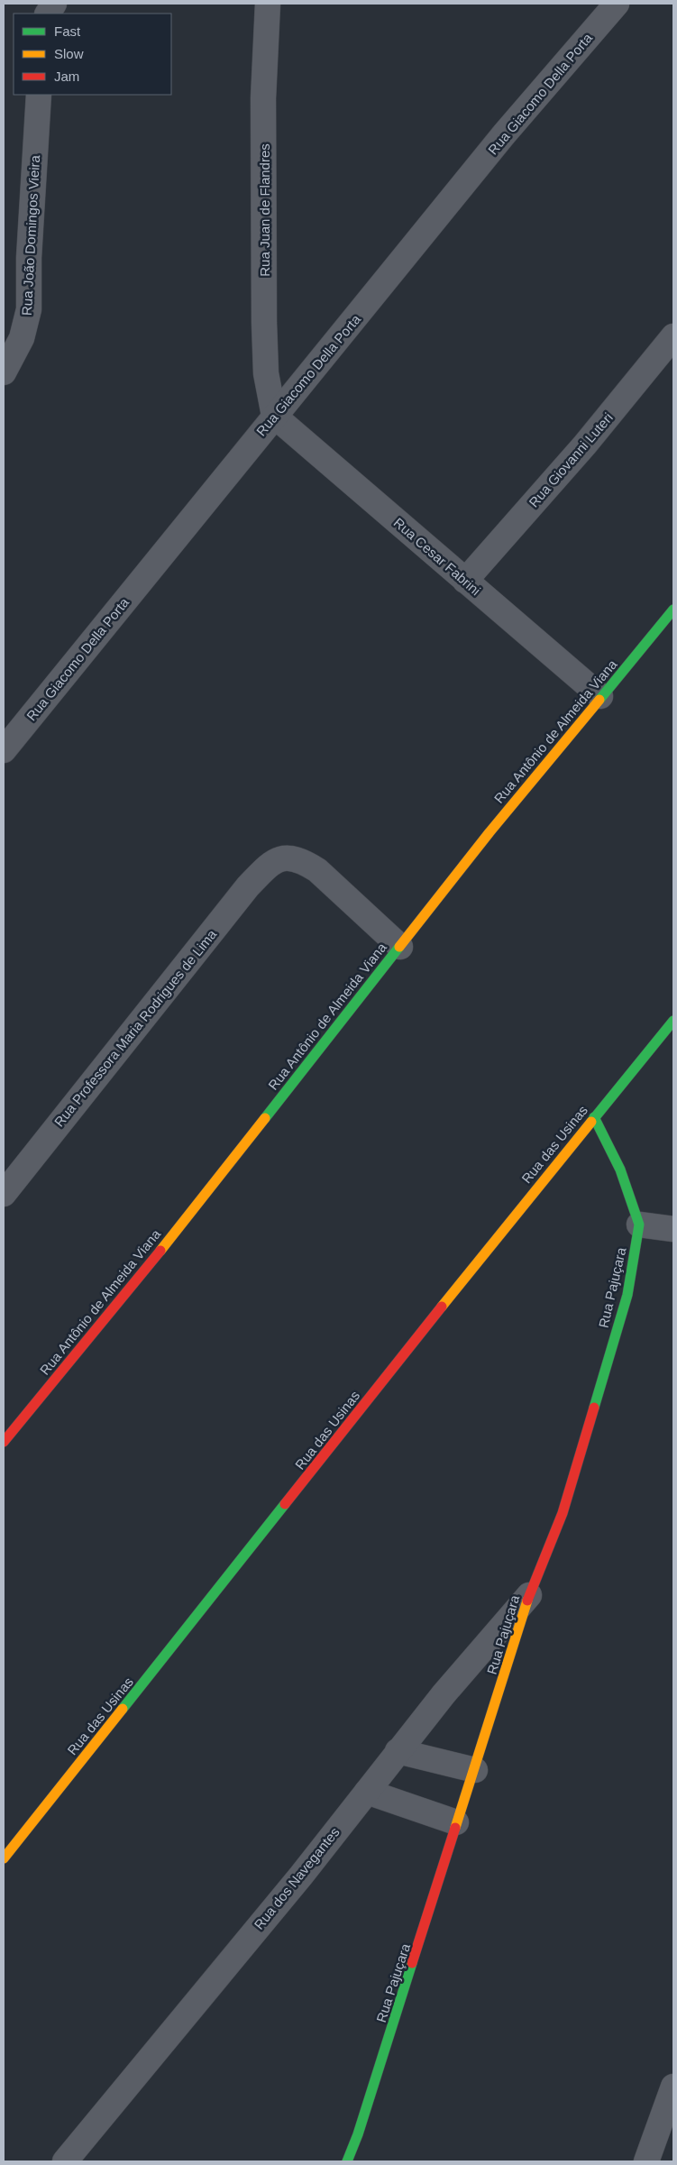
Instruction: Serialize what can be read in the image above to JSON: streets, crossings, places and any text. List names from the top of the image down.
{
  "streets": {
    "street": [
      "Rua Giacomo Della Porta",
      "Rua Juan de Flandres",
      "Rua João Domingos Vieira",
      "Rua Giovanni Luteri",
      "Rua Cesar Fabrini",
      "Rua Antônio de Almeida Viana",
      "Rua Professora Maria Rodrigues de Lima",
      "Rua das Usinas",
      "Rua Pajuçara",
      "Rua dos Navegantes"
    ]
  },
  "crossings": [
    ["Rua Giacomo Della Porta", "Rua Juan de Flandres"],
    ["Rua Giacomo Della Porta", "Rua Cesar Fabrini"],
    ["Rua Juan de Flandres", "Rua Cesar Fabrini"],
    ["Rua Giovanni Luteri", "Rua Cesar Fabrini"],
    ["Rua Cesar Fabrini", "Rua Antônio de Almeida Viana"],
    ["Rua Antônio de Almeida Viana", "Rua Professora Maria Rodrigues de Lima"],
    ["Rua das Usinas", "Rua Pajuçara"],
    ["Rua Pajuçara", "Rua dos Navegantes"]
  ],
  "legend": ["Fast", "Slow", "Jam"]
}
